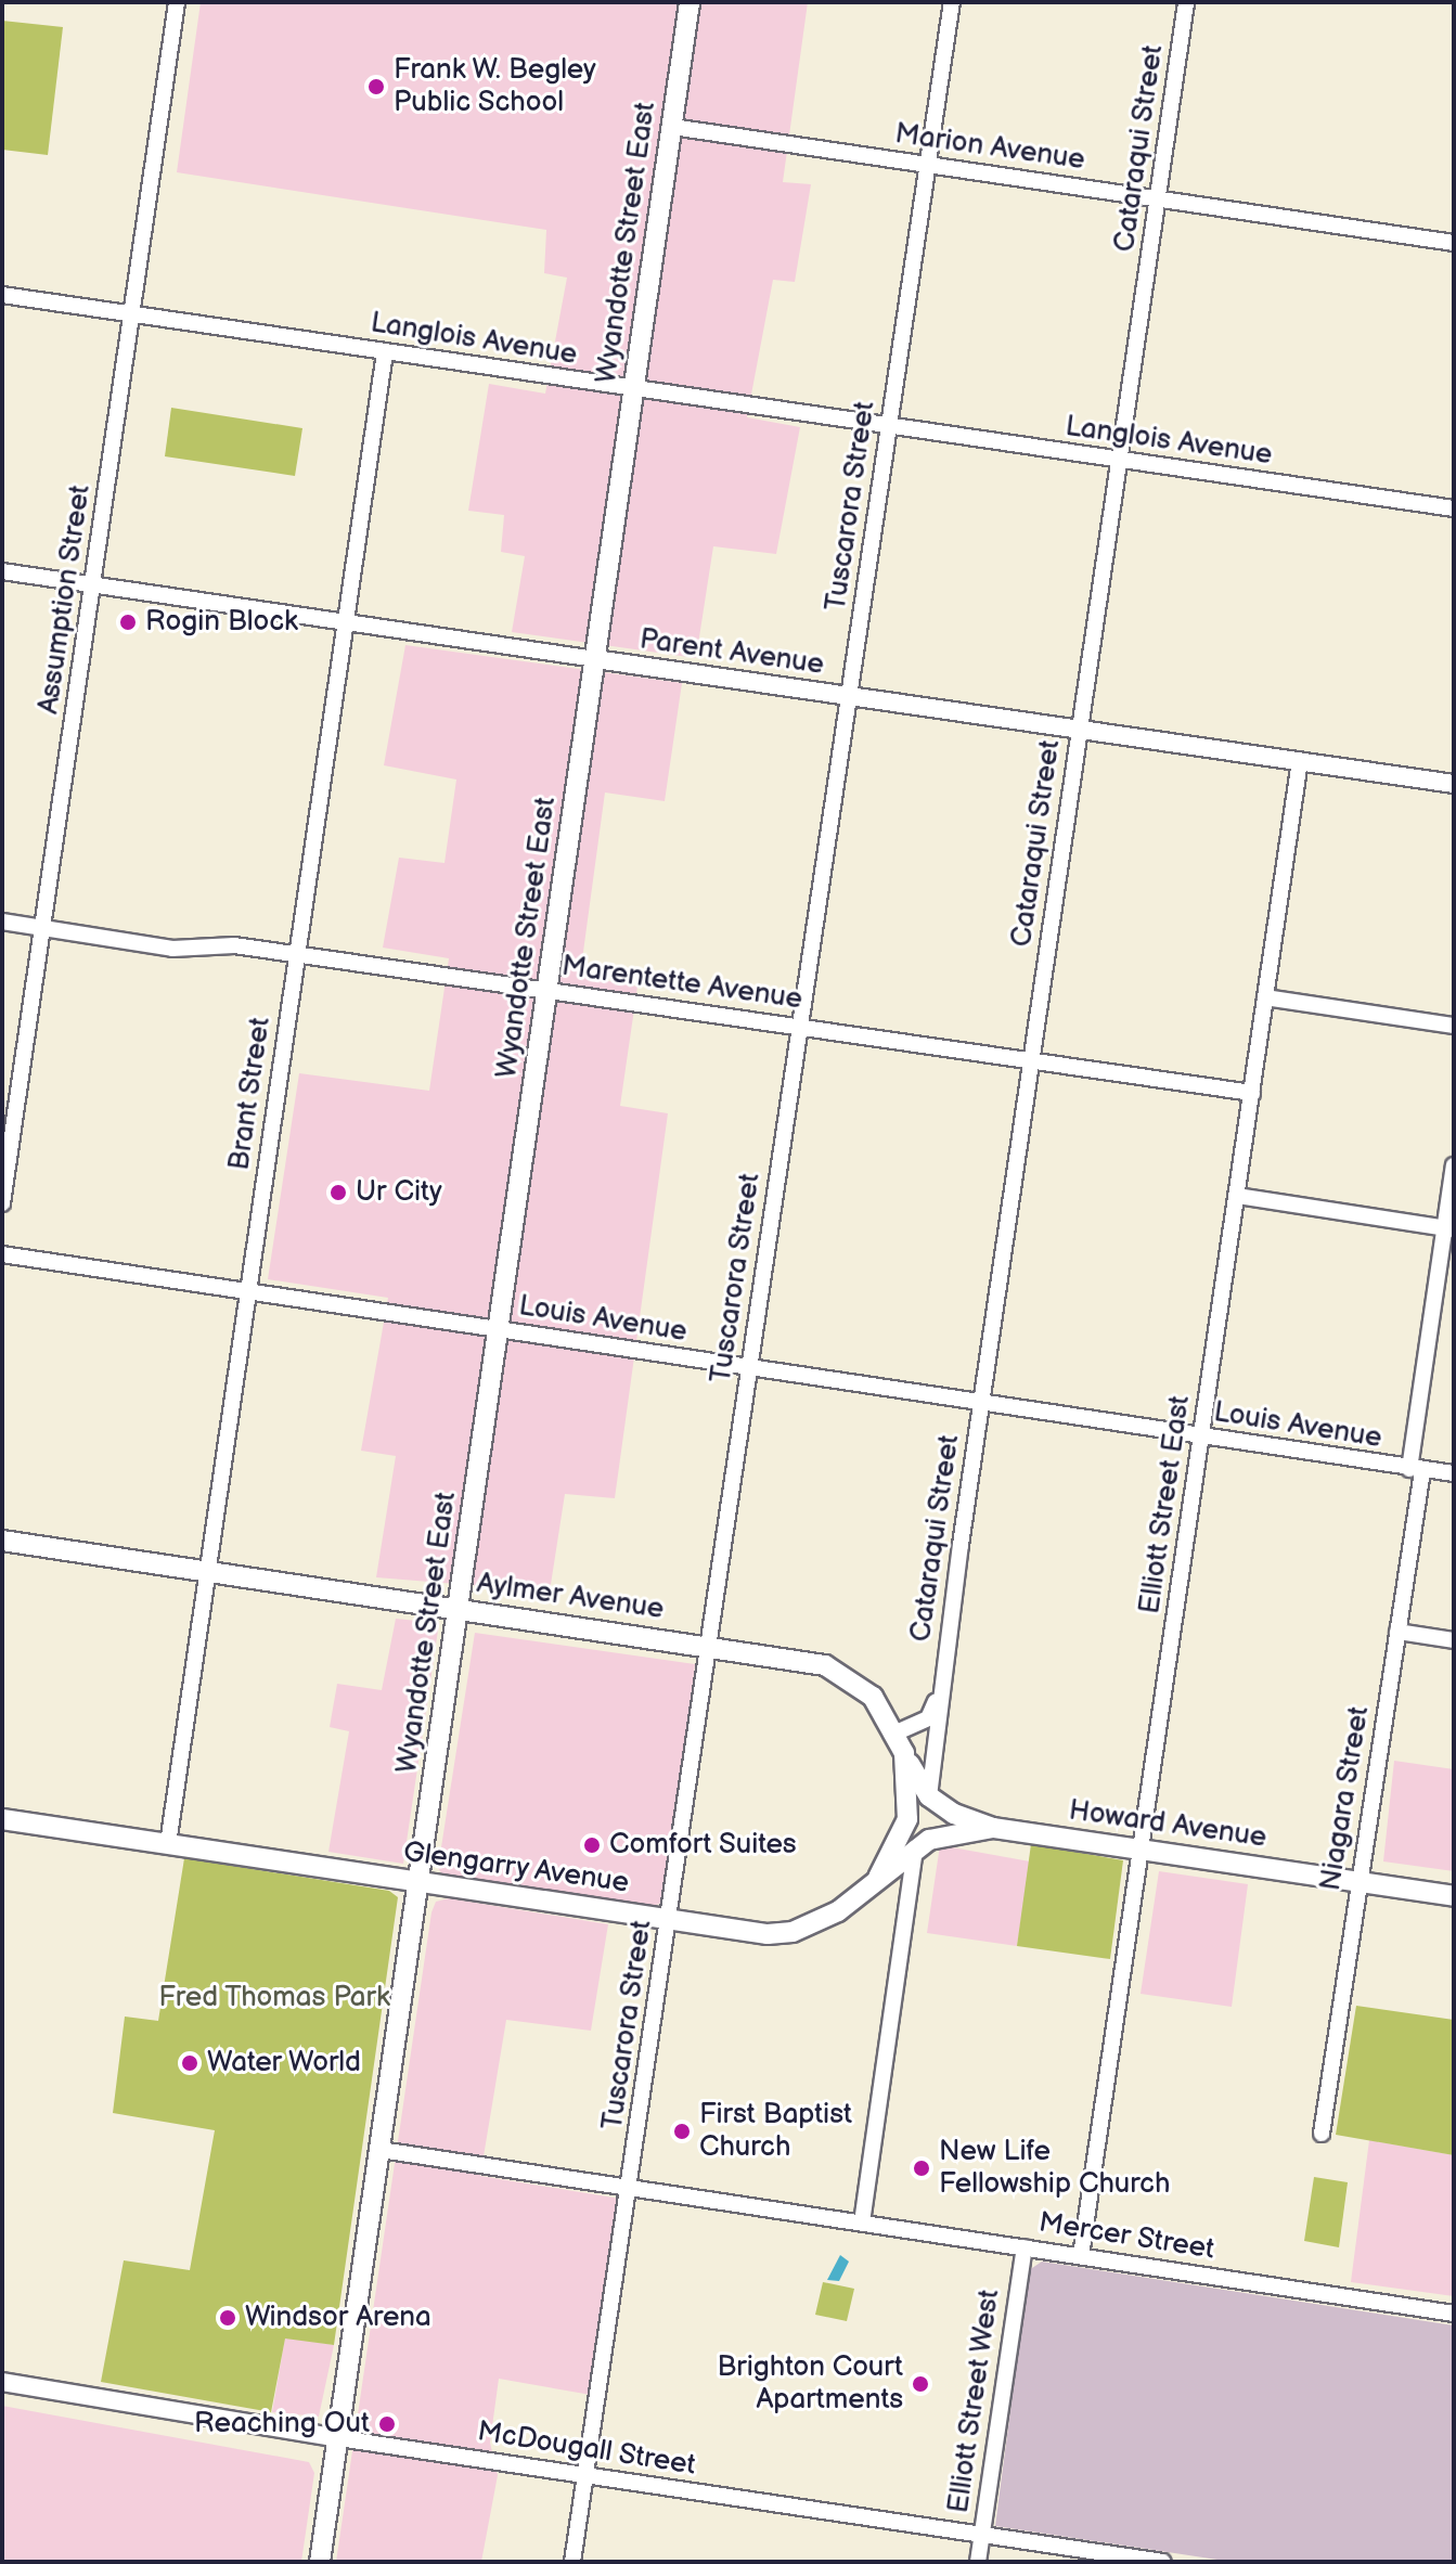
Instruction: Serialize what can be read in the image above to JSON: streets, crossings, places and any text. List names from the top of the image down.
{
  "streets": {
    "main road": [
      "Wyandotte Street East",
      "Aylmer Avenue",
      "Howard Avenue",
      "Glengarry Avenue"
    ],
    "street": [
      "Marion Avenue",
      "Cataraqui Street",
      "Langlois Avenue",
      "Tuscarora Street",
      "Assumption Street",
      "Parent Avenue",
      "Marentette Avenue",
      "Brant Street",
      "Louis Avenue",
      "Elliott Street East",
      "Niagara Street",
      "Mercer Street",
      "Elliott Street West",
      "McDougall Street"
    ]
  },
  "crossings": [
    ["Marion Avenue", "Cataraqui Street"],
    ["Marion Avenue", "Wyandotte Street East"],
    ["Marion Avenue", "Tuscarora Street"],
    ["Cataraqui Street", "Langlois Avenue"],
    ["Cataraqui Street", "Parent Avenue"],
    ["Cataraqui Street", "Marentette Avenue"],
    ["Cataraqui Street", "Louis Avenue"],
    ["Cataraqui Street", "Aylmer Avenue"],
    ["Cataraqui Street", "Howard Avenue"],
    ["Wyandotte Street East", "Langlois Avenue"],
    ["Wyandotte Street East", "Parent Avenue"],
    ["Wyandotte Street East", "Marentette Avenue"],
    ["Wyandotte Street East", "Louis Avenue"],
    ["Wyandotte Street East", "Aylmer Avenue"],
    ["Wyandotte Street East", "Glengarry Avenue"],
    ["Wyandotte Street East", "Mercer Street"],
    ["Wyandotte Street East", "McDougall Street"],
    ["Langlois Avenue", "Tuscarora Street"],
    ["Langlois Avenue", "Assumption Street"],
    ["Langlois Avenue", "Brant Street"],
    ["Tuscarora Street", "Parent Avenue"],
    ["Tuscarora Street", "Marentette Avenue"],
    ["Tuscarora Street", "Louis Avenue"],
    ["Tuscarora Street", "Aylmer Avenue"],
    ["Tuscarora Street", "Glengarry Avenue"],
    ["Tuscarora Street", "Mercer Street"],
    ["Tuscarora Street", "McDougall Street"],
    ["Assumption Street", "Parent Avenue"],
    ["Assumption Street", "Marentette Avenue"],
    ["Parent Avenue", "Brant Street"],
    ["Parent Avenue", "Elliott Street East"],
    ["Marentette Avenue", "Brant Street"],
    ["Marentette Avenue", "Elliott Street East"],
    ["Brant Street", "Louis Avenue"],
    ["Brant Street", "Aylmer Avenue"],
    ["Brant Street", "Glengarry Avenue"],
    ["Louis Avenue", "Elliott Street East"],
    ["Louis Avenue", "Niagara Street"],
    ["Elliott Street East", "Howard Avenue"],
    ["Elliott Street East", "Mercer Street"],
    ["Aylmer Avenue", "Howard Avenue"],
    ["Aylmer Avenue", "Glengarry Avenue"],
    ["Niagara Street", "Howard Avenue"],
    ["Howard Avenue", "Glengarry Avenue"],
    ["Mercer Street", "Elliott Street West"],
    ["Elliott Street West", "McDougall Street"]
  ],
  "parks": ["Fred Thomas Park"],
  "places": [
    "Frank W. Begley Public School",
    "Rogin Block",
    "Ur City",
    "Comfort Suites",
    "Water World",
    "First Baptist Church",
    "New Life Fellowship Church",
    "Windsor Arena",
    "Brighton Court Apartments",
    "Reaching Out"
  ]
}
